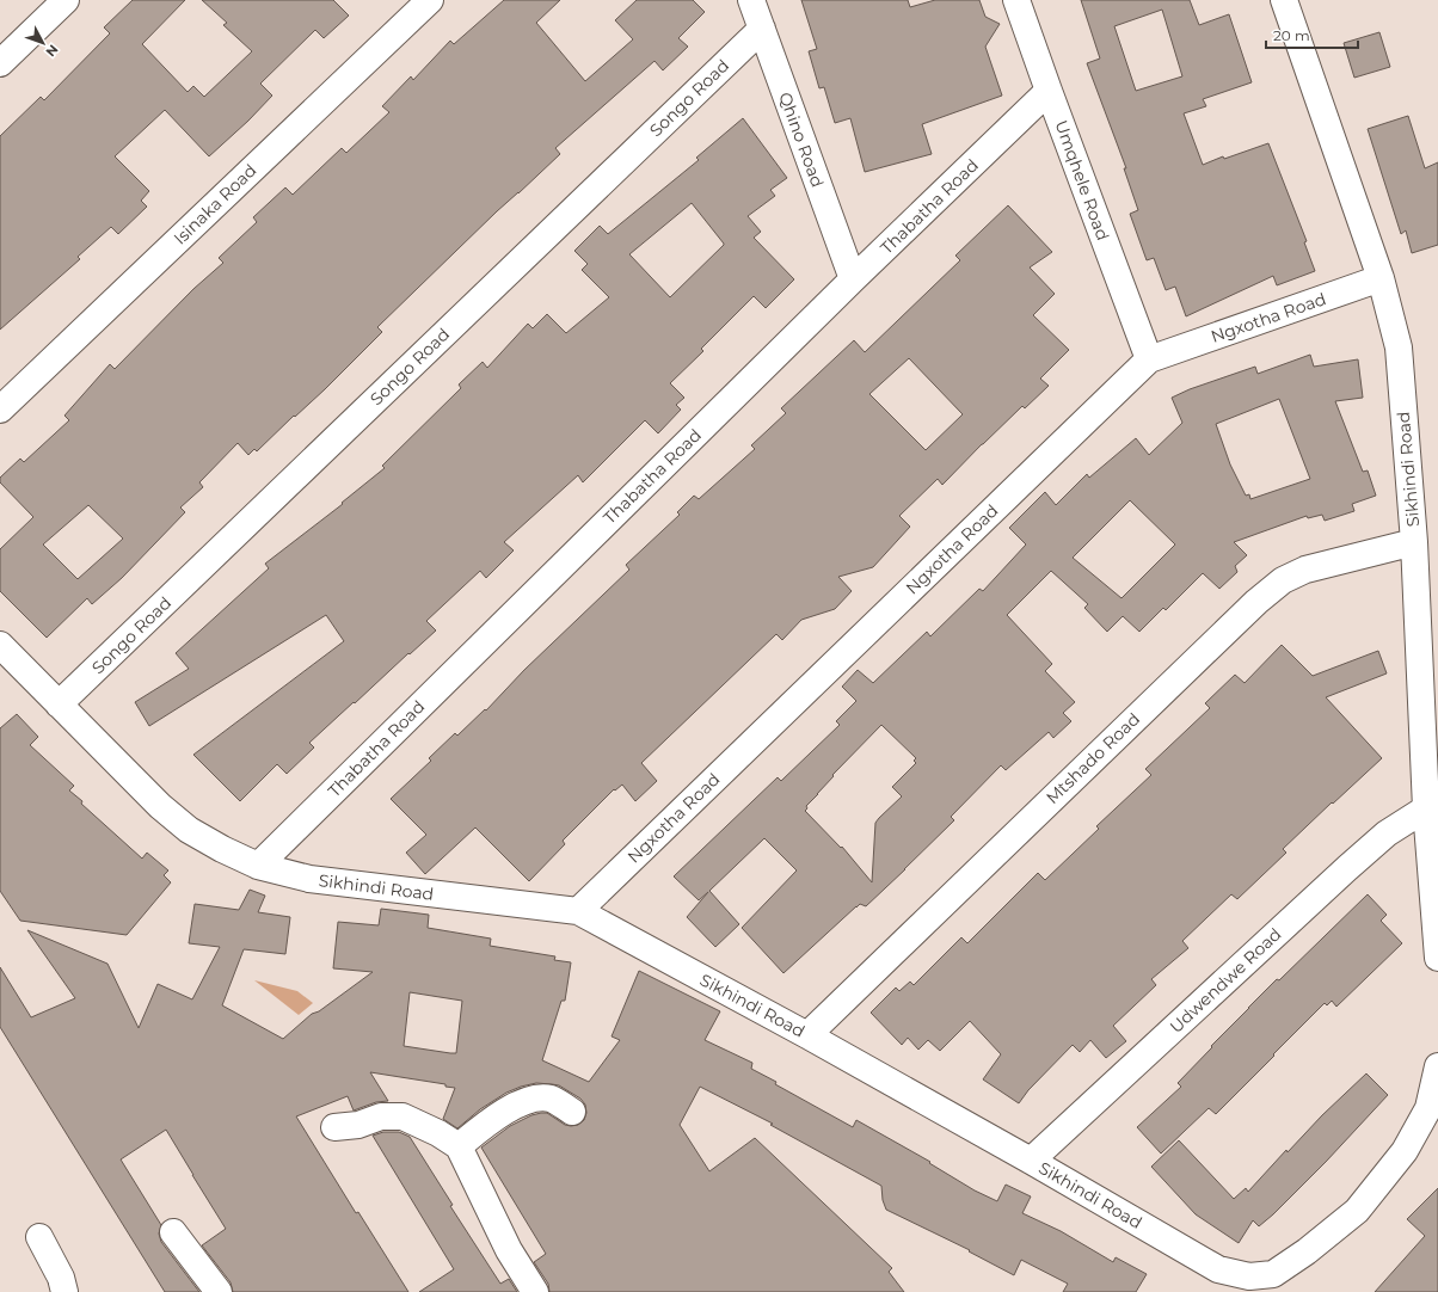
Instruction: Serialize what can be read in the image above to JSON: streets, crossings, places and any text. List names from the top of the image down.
{
  "streets": {
    "street": [
      "Songo Road",
      "Qhino Road",
      "Umqhele Road",
      "Isinaka Road",
      "Thabatha Road",
      "Ngxotha Road",
      "Sikhindi Road",
      "Mtshado Road",
      "Udwendwe Road"
    ]
  },
  "crossings": [
    ["Songo Road", "Qhino Road"],
    ["Songo Road", "Sikhindi Road"],
    ["Qhino Road", "Thabatha Road"],
    ["Umqhele Road", "Thabatha Road"],
    ["Umqhele Road", "Ngxotha Road"],
    ["Thabatha Road", "Sikhindi Road"],
    ["Ngxotha Road", "Sikhindi Road"],
    ["Sikhindi Road", "Mtshado Road"],
    ["Sikhindi Road", "Udwendwe Road"]
  ],
  "scale_bar": "20 m",
  "north": "bottom right"
}
